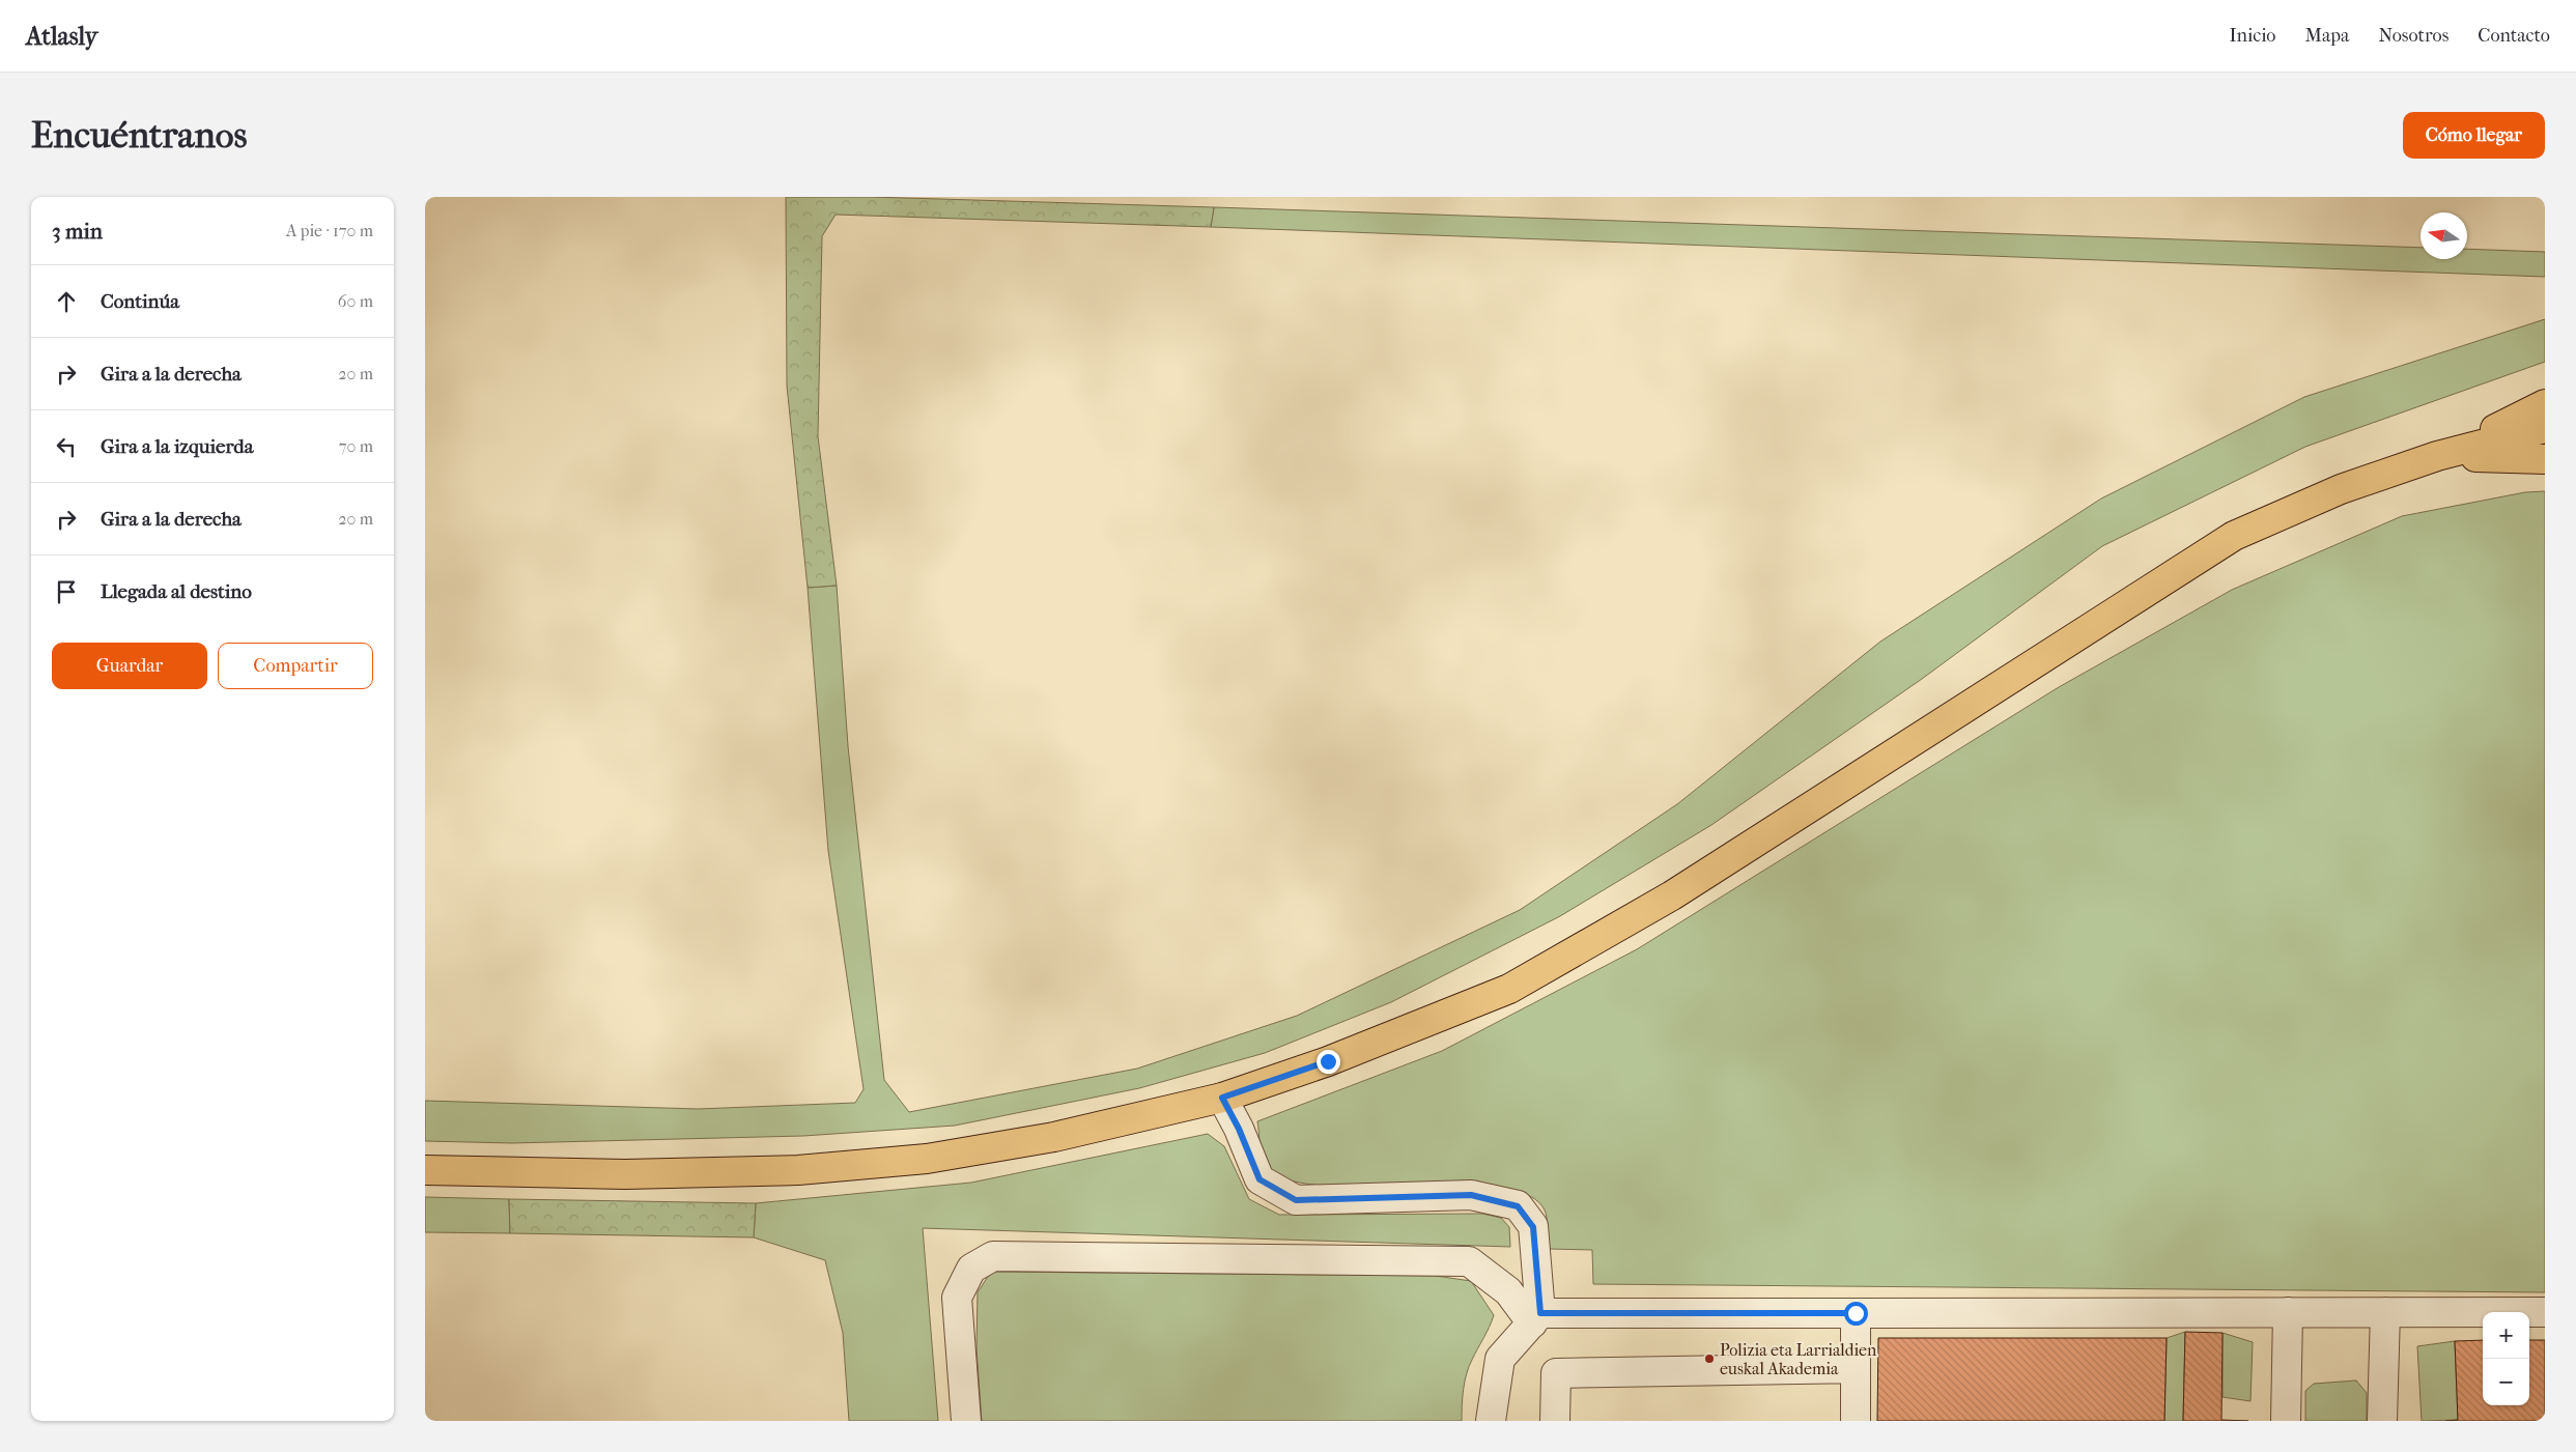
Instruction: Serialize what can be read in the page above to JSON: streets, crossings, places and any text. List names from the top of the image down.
{
  "places": ["Polizia eta Larrialdien euskal Akademia"],
  "north": "left",
  "page": {
    "header": "Atlasly",
    "nav": [
      "Inicio",
      "Mapa",
      "Nosotros",
      "Contacto"
    ],
    "buttons": [
      "Cómo llegar",
      ["Guardar", "Compartir"]
    ],
    "title": "Encuéntranos",
    "heading": ["3 min", "A pie · 170 m"],
    "list": [
      ["Continúa", "60 m"],
      ["Gira a la derecha", "20 m"],
      ["Gira a la izquierda", "70 m"],
      ["Gira a la derecha", "20 m"],
      "Llegada al destino"
    ],
    "map_buttons": ["+", "−"]
  }
}
